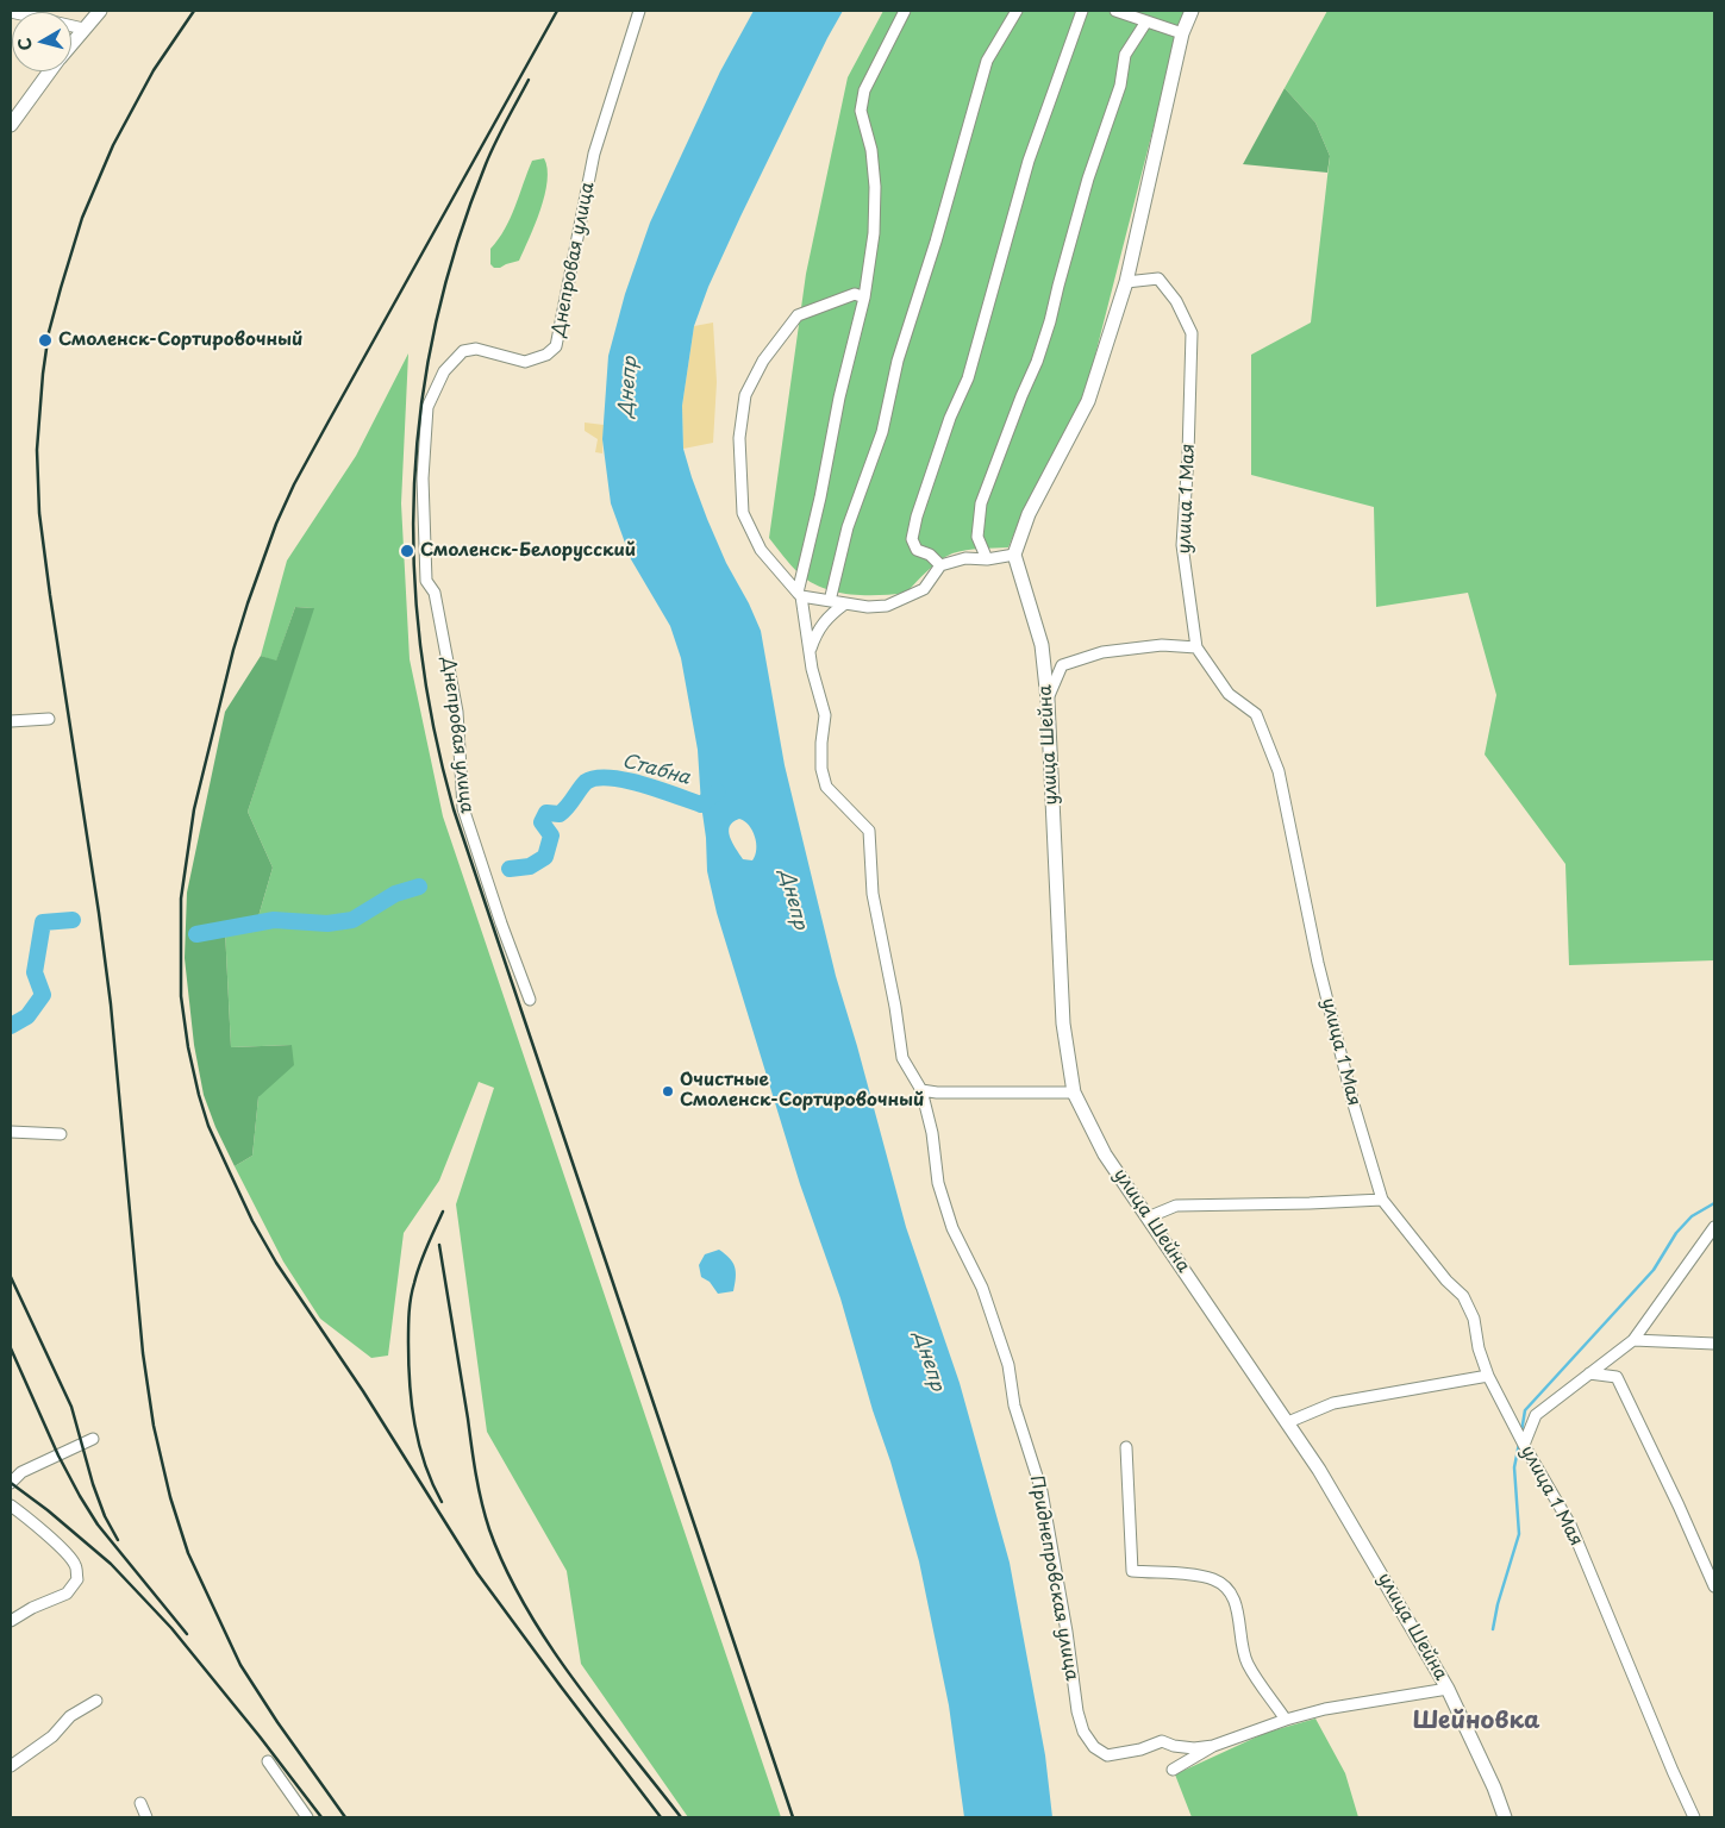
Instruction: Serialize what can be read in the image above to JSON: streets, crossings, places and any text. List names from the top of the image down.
{
  "streets": {
    "street": [
      "Днепровая улица",
      "улица 1 Мая",
      "улица Шейна",
      "Приднепровская улица"
    ]
  },
  "districts": ["Шейновка"],
  "water": ["Днепр", "Стабна"],
  "places": ["Смоленск-Сортировочный", "Смоленск-Белорусский", "Очистные Смоленск-Сортировочный"],
  "north": "left"
}
